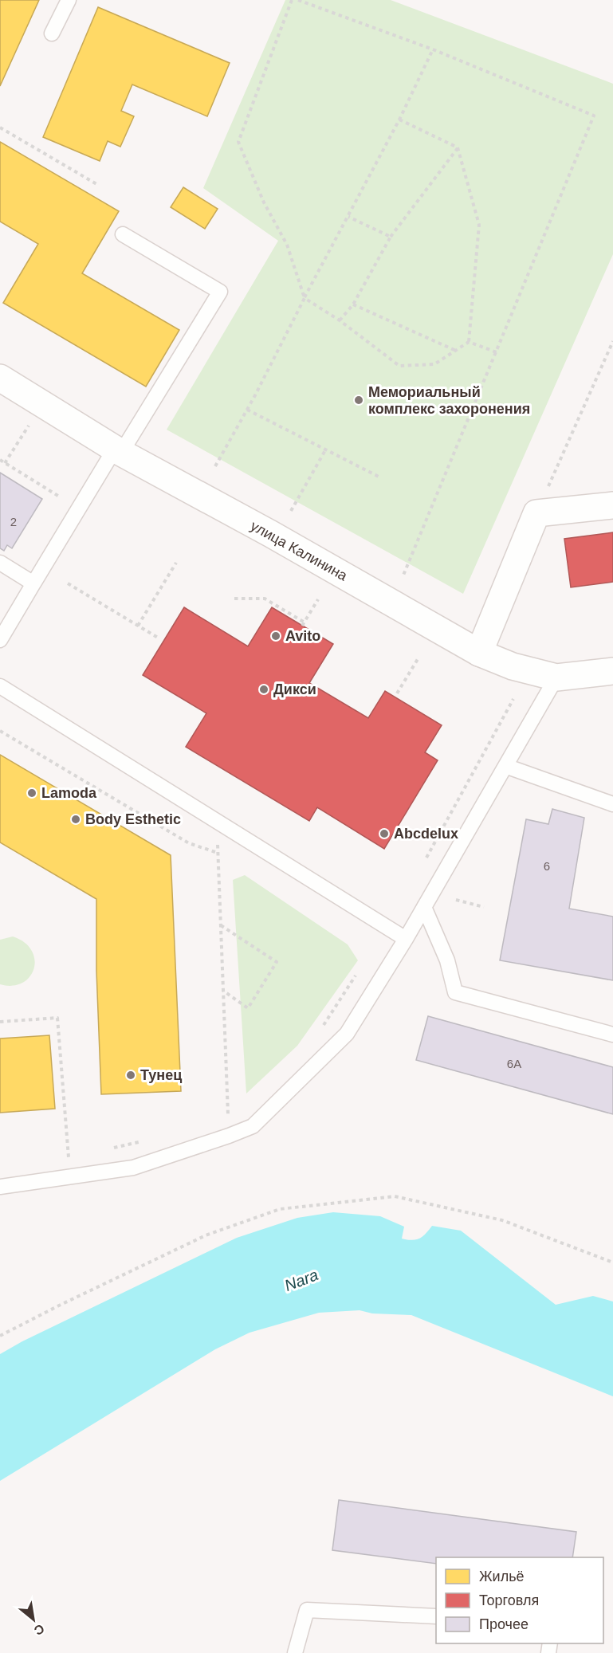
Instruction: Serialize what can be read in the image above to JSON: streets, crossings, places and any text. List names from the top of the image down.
{
  "streets": {
    "street": ["улица Калинина"]
  },
  "water": ["Nara"],
  "places": [
    "Мемориальный комплекс захоронения",
    "Avito",
    "Дикси",
    "Lamoda",
    "Body Esthetic",
    "Abcdelux",
    "Тунец"
  ],
  "house_numbers": ["2", "6", "6А"],
  "legend": ["Жильё", "Торговля", "Прочее"],
  "north": "bottom right"
}
